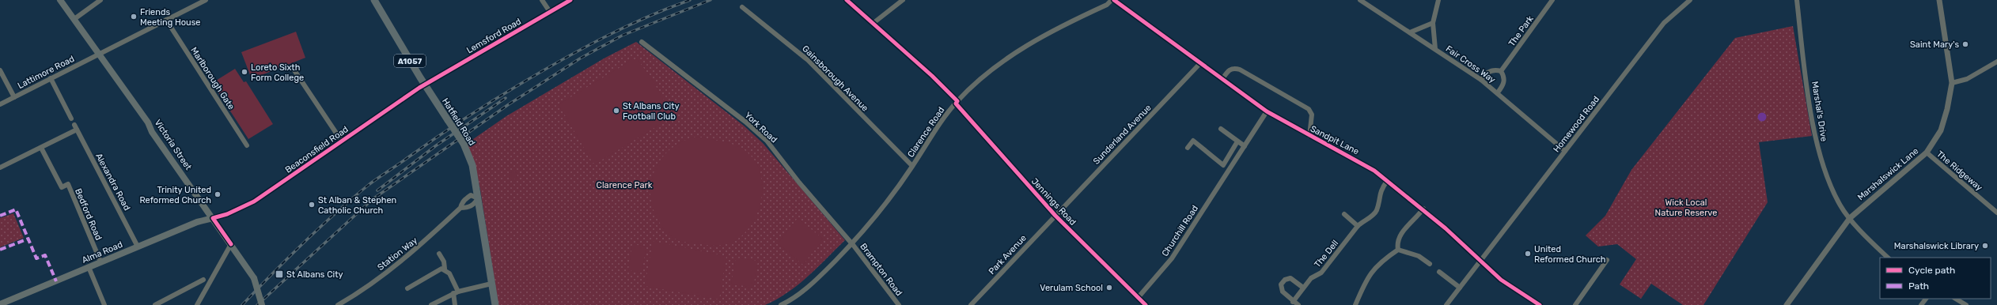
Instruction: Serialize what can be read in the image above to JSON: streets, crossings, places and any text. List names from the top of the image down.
{
  "streets": {
    "main road": [
      "A1057",
      "Hatfield Road",
      "Victoria Street",
      "Alma Road"
    ],
    "street": [
      "The Park",
      "Lemsford Road",
      "Fair Cross Way",
      "Lattimore Road",
      "Marlborough Gate",
      "Gainsborough Avenue",
      "Marshal's Drive",
      "Homewood Road",
      "York Road",
      "Clarence Road",
      "Sunderland Avenue",
      "Sandpit Lane",
      "Beaconsfield Road",
      "The Ridgeway",
      "Marshalswick Lane",
      "Alexandra Road",
      "Jennings Road",
      "Bedford Road",
      "Churchill Road",
      "Station Way",
      "The Dell",
      "Park Avenue",
      "Brampton Road"
    ]
  },
  "crossings": [
    ["Lemsford Road", "Hatfield Road"],
    ["Lemsford Road", "Beaconsfield Road"],
    ["Fair Cross Way", "Homewood Road"],
    ["Lattimore Road", "Marlborough Gate"],
    ["Lattimore Road", "Victoria Street"],
    ["Gainsborough Avenue", "Clarence Road"],
    ["Marshal's Drive", "Marshalswick Lane"],
    ["Hatfield Road", "Beaconsfield Road"],
    ["Hatfield Road", "Station Way"],
    ["Homewood Road", "Sandpit Lane"],
    ["York Road", "Clarence Road"],
    ["York Road", "Brampton Road"],
    ["Clarence Road", "Sandpit Lane"],
    ["Clarence Road", "Jennings Road"],
    ["Clarence Road", "Brampton Road"],
    ["Sunderland Avenue", "Sandpit Lane"],
    ["Sunderland Avenue", "Jennings Road"],
    ["Sunderland Avenue", "Park Avenue"],
    ["Sandpit Lane", "Churchill Road"],
    ["Sandpit Lane", "The Dell"],
    ["Victoria Street", "Beaconsfield Road"],
    ["Victoria Street", "Alma Road"],
    ["Beaconsfield Road", "Alma Road"],
    ["The Ridgeway", "Marshalswick Lane"],
    ["Alexandra Road", "Bedford Road"],
    ["Alexandra Road", "Alma Road"],
    ["Jennings Road", "Churchill Road"],
    ["Jennings Road", "Park Avenue"],
    ["Bedford Road", "Alma Road"]
  ],
  "parks": ["Clarence Park", "Wick Local Nature Reserve"],
  "places": {
    "other": [
      "Friends Meeting House",
      "Saint Mary's",
      "Loreto Sixth Form College",
      "St Albans City Football Club",
      "Trinity United Reformed Church",
      "St Alban & Stephen Catholic Church",
      "Marshalswick Library",
      "United Reformed Church",
      "Verulam School"
    ],
    "transit": ["St Albans City"]
  },
  "legend": ["Cycle path", "Path"]
}
